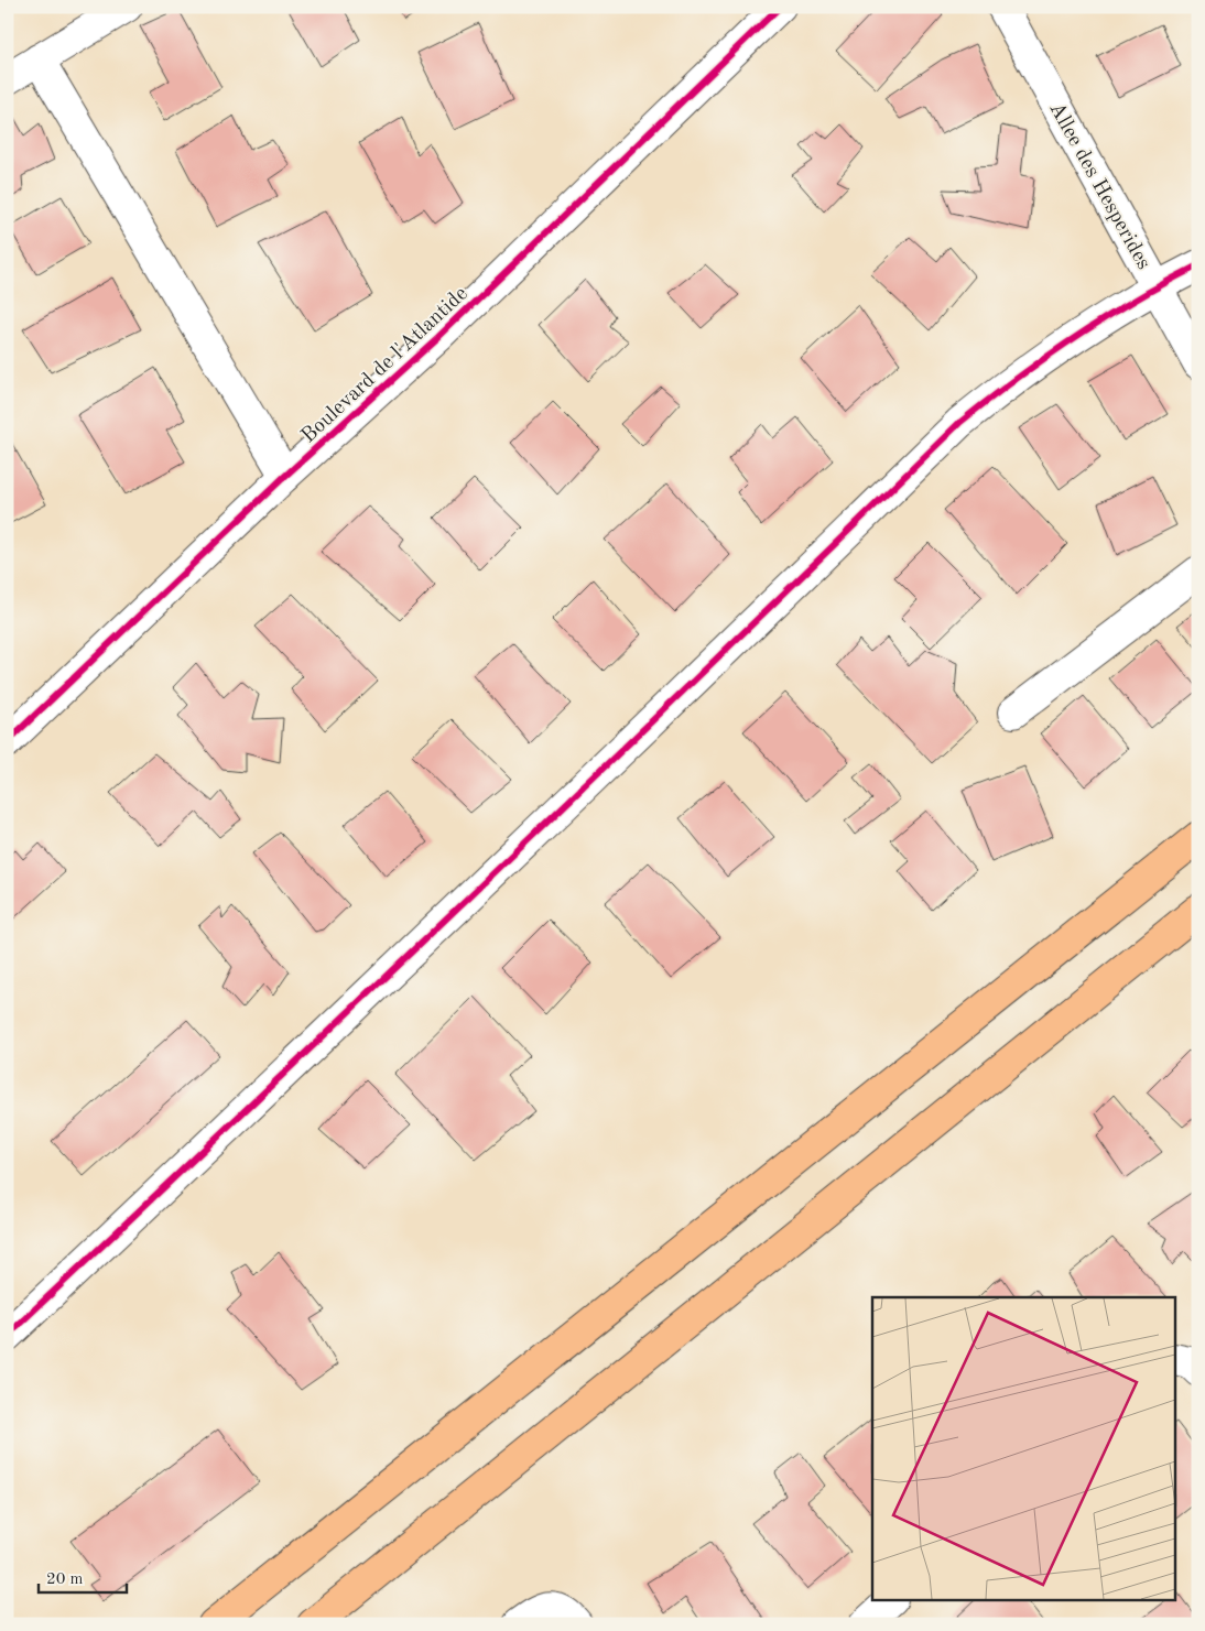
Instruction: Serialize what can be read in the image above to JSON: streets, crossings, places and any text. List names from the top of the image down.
{
  "streets": {
    "street": ["Allee des Hesperides", "Boulevard de l'Atlantide"]
  },
  "scale_bar": "20 m"
}
